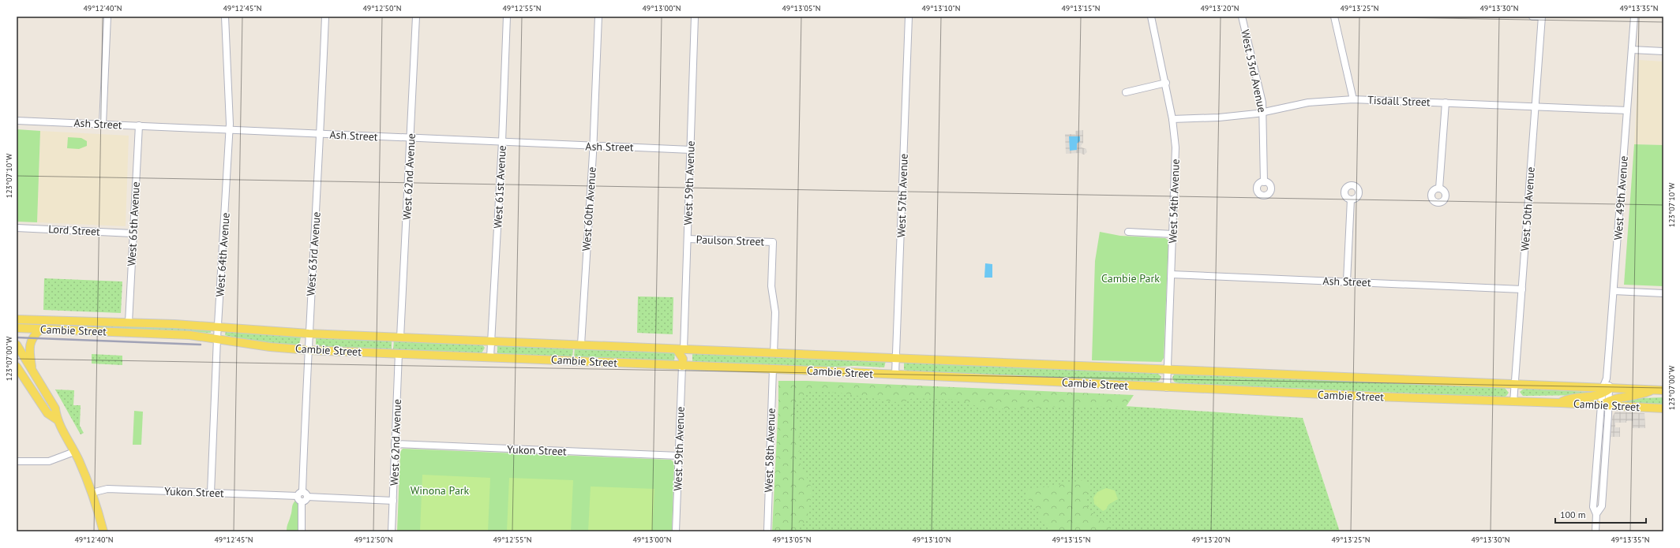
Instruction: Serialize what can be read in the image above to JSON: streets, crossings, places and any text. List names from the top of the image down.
{
  "streets": {
    "main road": ["Cambie Street"],
    "street": [
      "West 53rd Avenue",
      "Tisdall Street",
      "Ash Street",
      "West 62nd Avenue",
      "West 59th Avenue",
      "West 61st Avenue",
      "West 57th Avenue",
      "West 49th Avenue",
      "West 54th Avenue",
      "West 60th Avenue",
      "West 50th Avenue",
      "West 65th Avenue",
      "Lord Street",
      "Paulson Street",
      "West 63rd Avenue",
      "West 64th Avenue",
      "Yukon Street",
      "West 58th Avenue"
    ]
  },
  "crossings": [
    ["West 53rd Avenue", "Tisdall Street"],
    ["Tisdall Street", "West 49th Avenue"],
    ["Tisdall Street", "West 54th Avenue"],
    ["Tisdall Street", "West 50th Avenue"],
    ["Ash Street", "West 62nd Avenue"],
    ["Ash Street", "West 59th Avenue"],
    ["Ash Street", "West 61st Avenue"],
    ["Ash Street", "West 54th Avenue"],
    ["Ash Street", "West 60th Avenue"],
    ["Ash Street", "West 50th Avenue"],
    ["Ash Street", "West 65th Avenue"],
    ["Ash Street", "West 63rd Avenue"],
    ["Ash Street", "West 64th Avenue"],
    ["West 62nd Avenue", "Cambie Street"],
    ["West 62nd Avenue", "Yukon Street"],
    ["West 59th Avenue", "Paulson Street"],
    ["West 59th Avenue", "Cambie Street"],
    ["West 59th Avenue", "Yukon Street"],
    ["West 61st Avenue", "Cambie Street"],
    ["West 57th Avenue", "Cambie Street"],
    ["West 49th Avenue", "Cambie Street"],
    ["West 54th Avenue", "Cambie Street"],
    ["West 60th Avenue", "Cambie Street"],
    ["West 50th Avenue", "Cambie Street"],
    ["West 65th Avenue", "Lord Street"],
    ["West 65th Avenue", "Cambie Street"],
    ["Paulson Street", "Cambie Street"],
    ["West 63rd Avenue", "Cambie Street"],
    ["West 63rd Avenue", "Yukon Street"],
    ["West 64th Avenue", "Cambie Street"],
    ["West 64th Avenue", "Yukon Street"],
    ["Cambie Street", "West 58th Avenue"]
  ],
  "parks": ["Cambie Park", "Winona Park"],
  "scale_bar": "100 m",
  "coordinates": [
    "49°12'40\"N",
    "49°12'45\"N",
    "49°12'50\"N",
    "49°12'55\"N",
    "49°13'00\"N",
    "49°13'05\"N",
    "49°13'10\"N",
    "49°13'15\"N",
    "49°13'20\"N",
    "49°13'25\"N",
    "49°13'30\"N",
    "49°13'35\"N",
    "123°07'10\"W",
    "123°07'00\"W"
  ]
}
